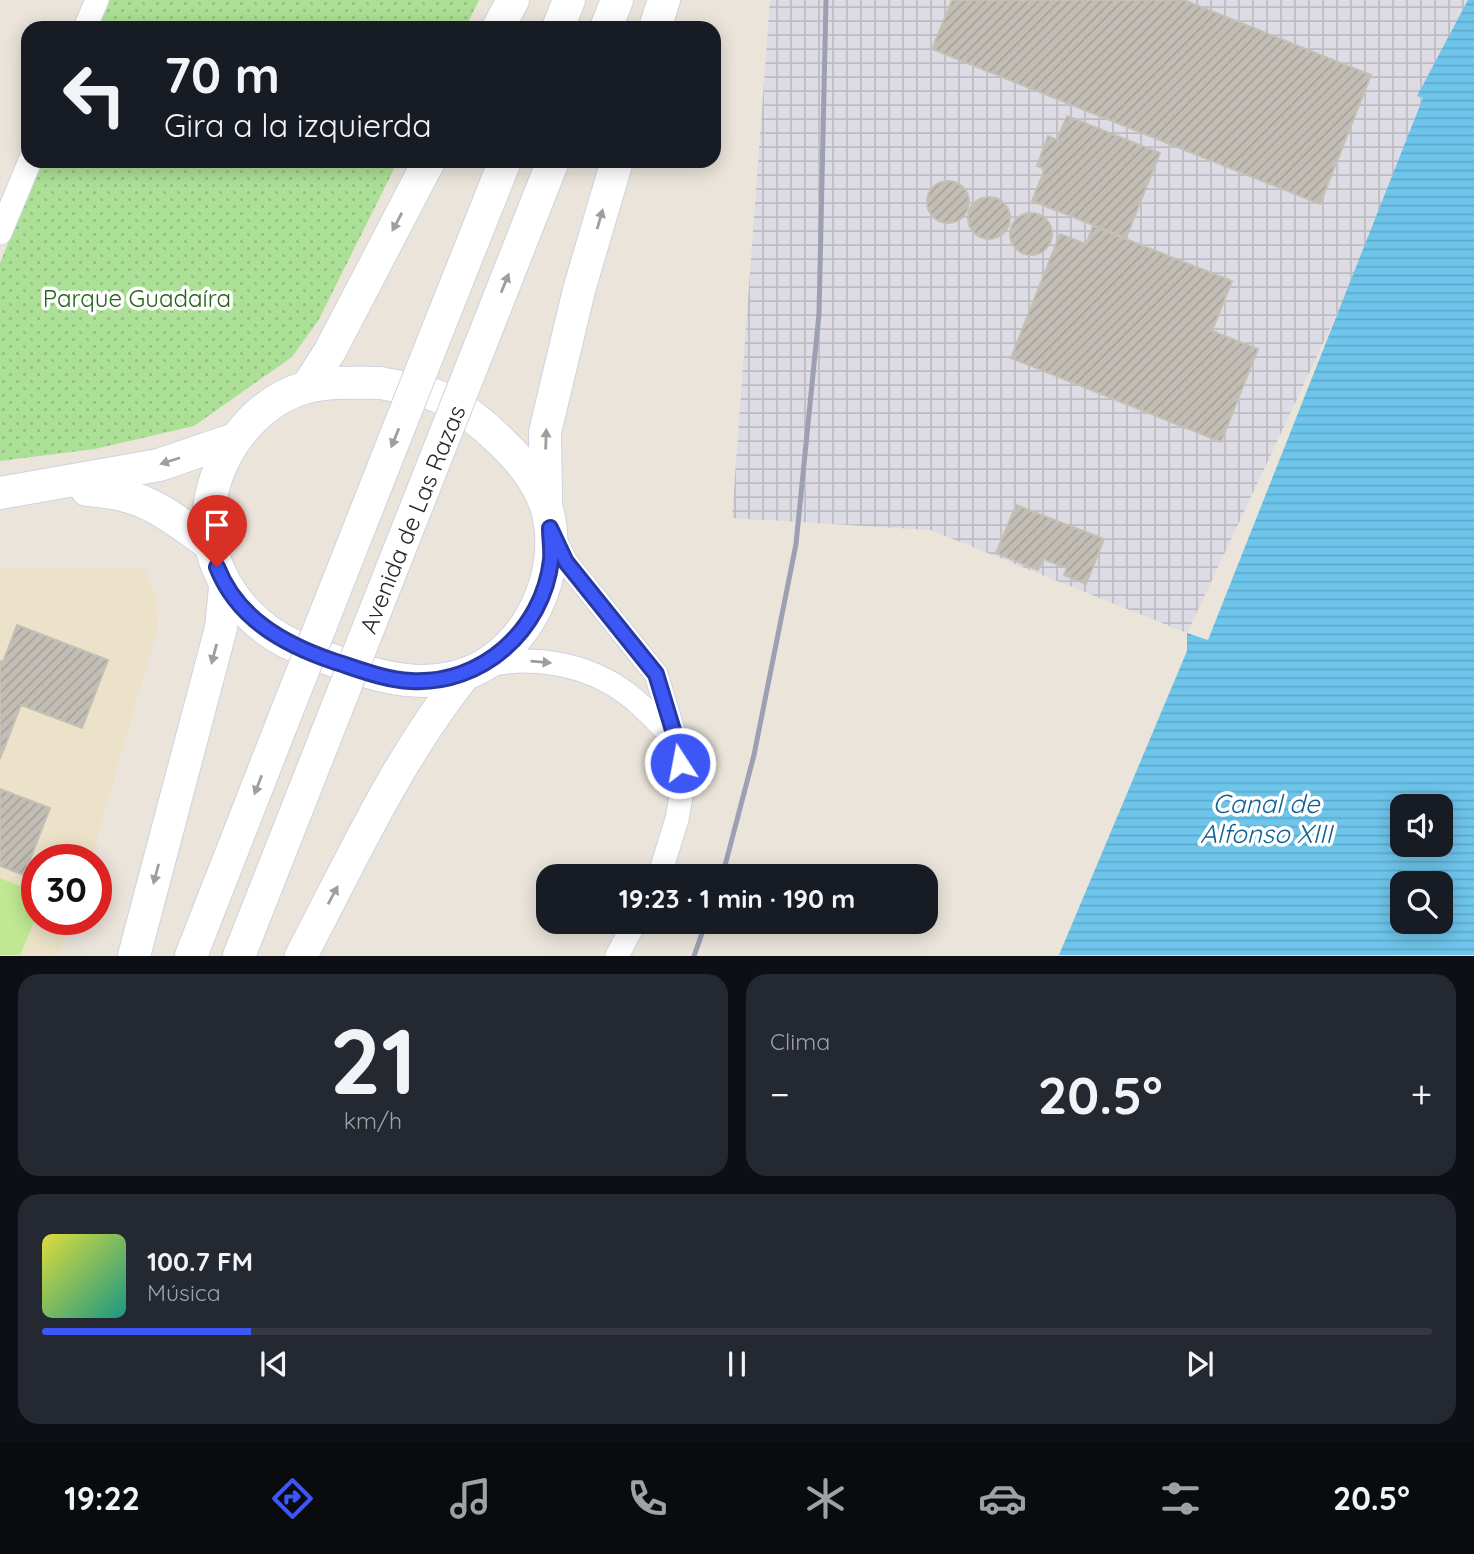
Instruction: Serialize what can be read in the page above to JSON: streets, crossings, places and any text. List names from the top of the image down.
{
  "streets": {
    "main road": ["Avenida de Las Razas"]
  },
  "water": ["Canal de Alfonso XIII"],
  "parks": ["Parque Guadaíra"],
  "page": {
    "turn": ["70 m", "Gira a la izquierda"],
    "limit": "30",
    "trip": "19:23 · 1 min · 190 m",
    "tile": [
      ["21", "km/h"],
      "Clima"
    ],
    "heat": ["−", "20.5°", "+"],
    "song": ["100.7 FM", "Música"],
    "tabs": ["19:22", "20.5°"]
  }
}
